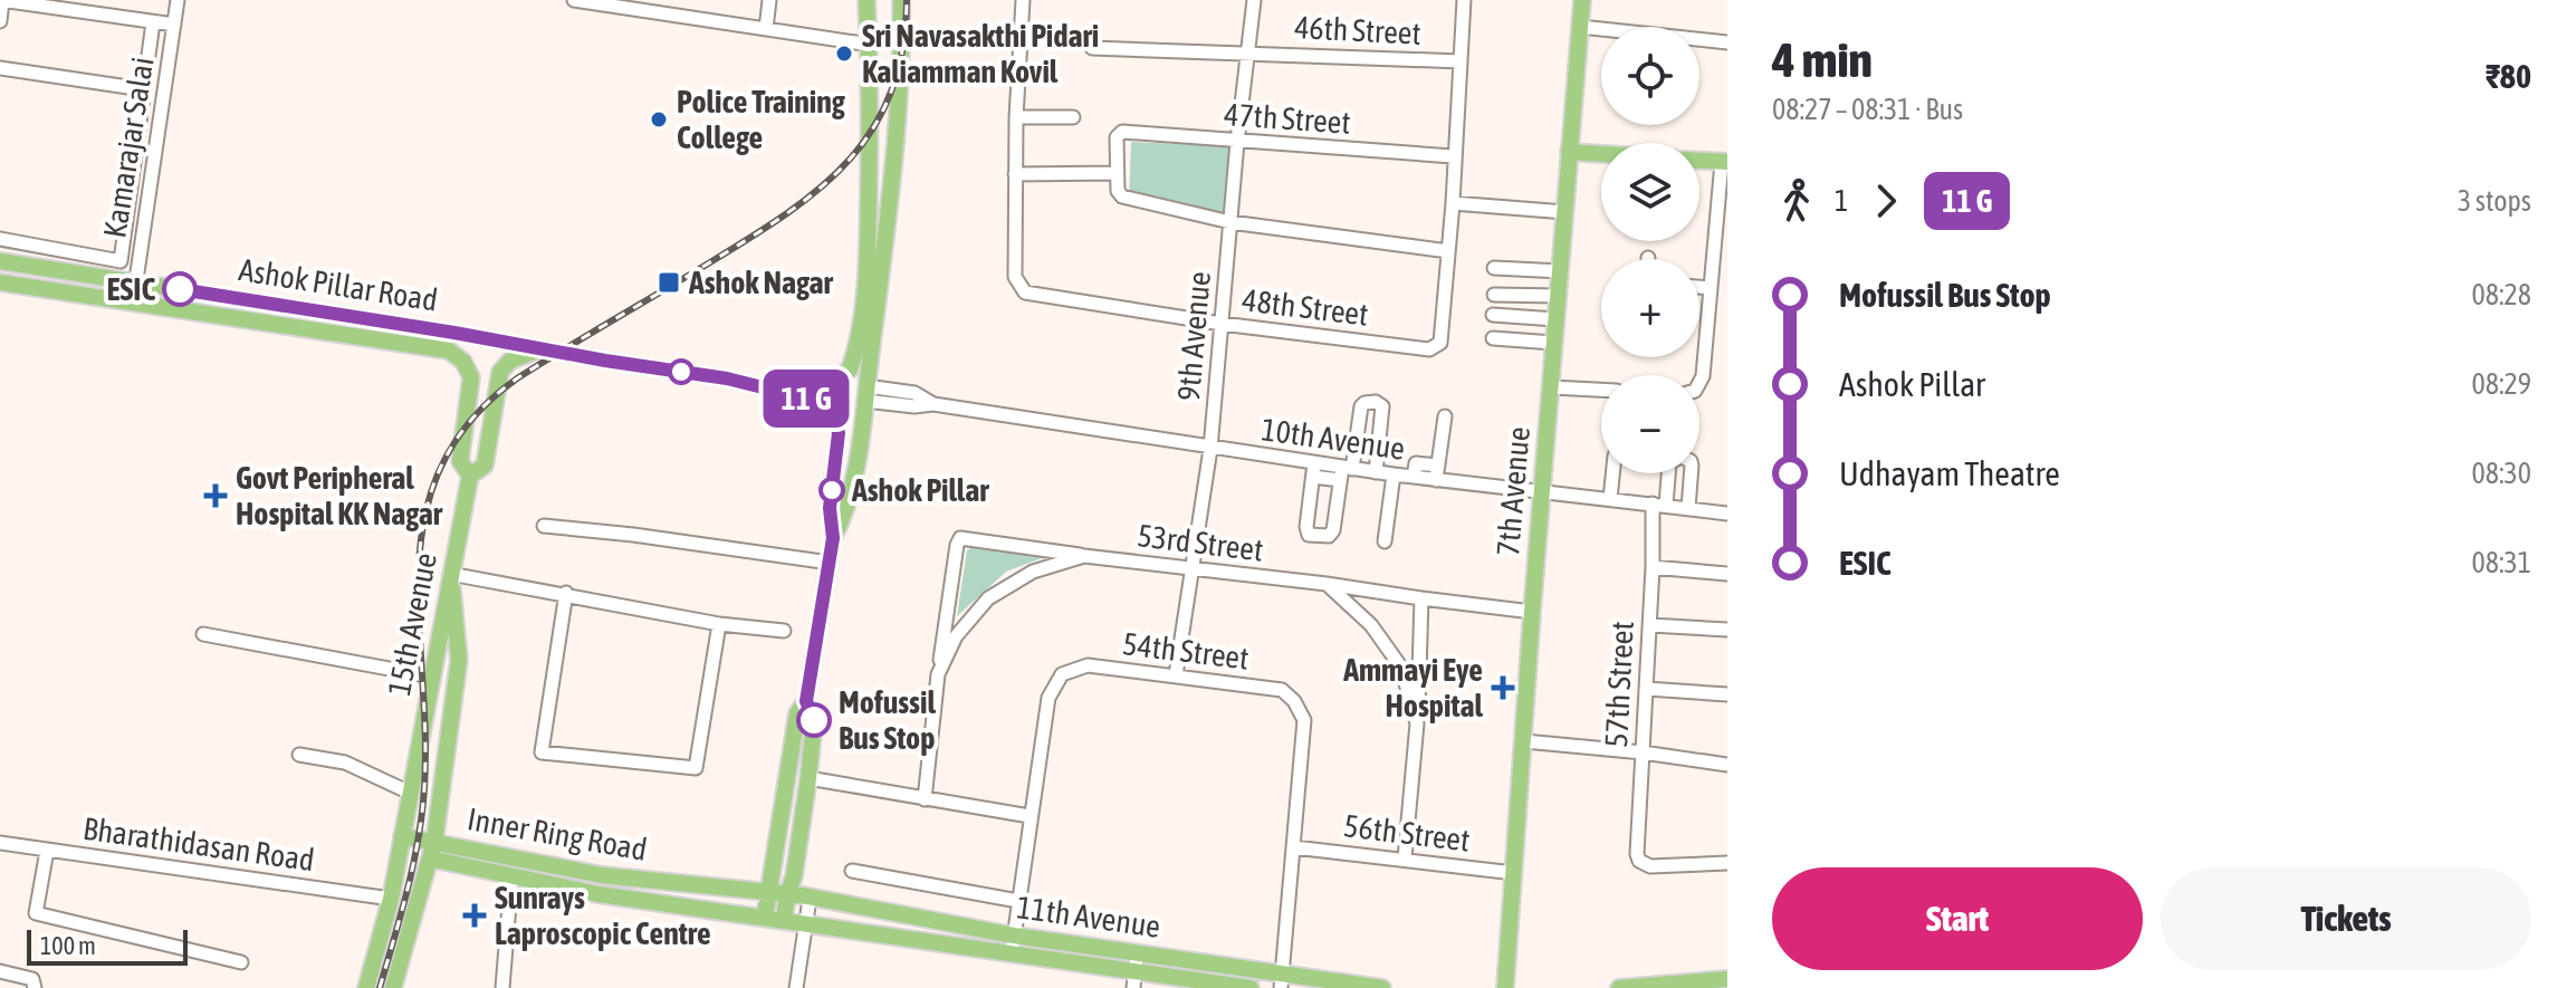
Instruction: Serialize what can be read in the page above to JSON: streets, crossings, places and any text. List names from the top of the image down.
{
  "streets": {
    "main road": [
      "Ashok Pillar Road",
      "7th Avenue",
      "15th Avenue",
      "Inner Ring Road",
      "11th Avenue"
    ],
    "street": [
      "46th Street",
      "47th Street",
      "Kamarajar Salai",
      "48th Street",
      "9th Avenue",
      "10th Avenue",
      "53rd Street",
      "54th Street",
      "57th Street",
      "56th Street",
      "Bharathidasan Road"
    ]
  },
  "crossings": [
    ["46th Street", "9th Avenue"],
    ["47th Street", "9th Avenue"],
    ["Kamarajar Salai", "Ashok Pillar Road"],
    ["Ashok Pillar Road", "15th Avenue"],
    ["48th Street", "9th Avenue"],
    ["9th Avenue", "10th Avenue"],
    ["9th Avenue", "53rd Street"],
    ["9th Avenue", "54th Street"],
    ["10th Avenue", "7th Avenue"],
    ["10th Avenue", "57th Street"],
    ["7th Avenue", "53rd Street"],
    ["7th Avenue", "56th Street"],
    ["54th Street", "56th Street"],
    ["54th Street", "11th Avenue"],
    ["Inner Ring Road", "11th Avenue"]
  ],
  "places": {
    "other": [
      "Sri Navasakthi Pidari Kaliamman Kovil",
      "Police Training College",
      "ESIC",
      "Ashok Pillar",
      "Mofussil Bus Stop"
    ],
    "transit": ["Ashok Nagar"],
    "health": ["Govt Peripheral Hospital KK Nagar", "Ammayi Eye Hospital", "Sunrays Laproscopic Centre"]
  },
  "scale_bar": "100 m",
  "page": {
    "on_map": "11 G",
    "heading": ["4 min", "08:27 – 08:31 · Bus", "₹80"],
    "map_buttons": ["+", "−"],
    "legs": ["1", "11 G", "3 stops"],
    "list": [
      {
        "name": "Mofussil Bus Stop",
        "value": "08:28"
      },
      {
        "name": "Ashok Pillar",
        "value": "08:29"
      },
      {
        "name": "Udhayam Theatre",
        "value": "08:30"
      },
      {
        "name": "ESIC",
        "value": "08:31"
      }
    ],
    "buttons": ["Start", "Tickets"],
    "scale": "100 m"
  }
}
